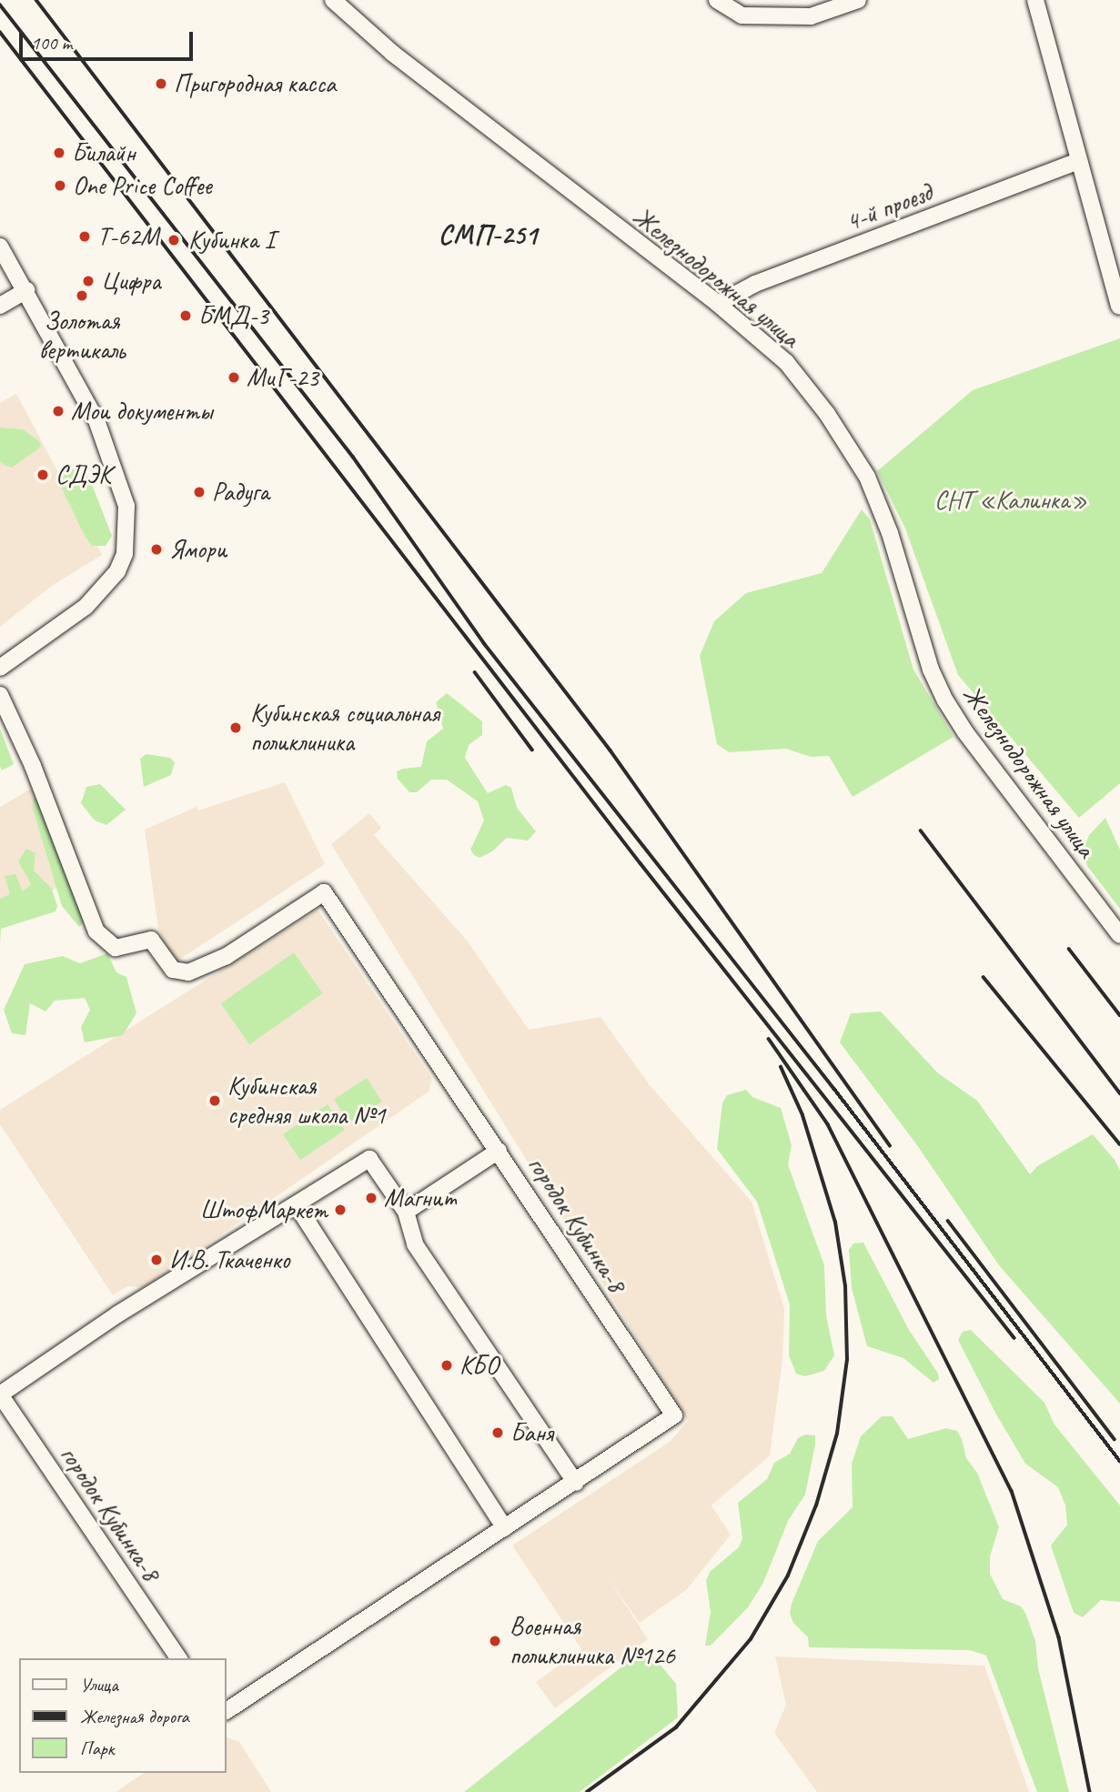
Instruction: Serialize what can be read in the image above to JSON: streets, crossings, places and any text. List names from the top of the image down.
{
  "streets": {
    "street": ["4-й проезд", "Железнодорожная улица", "городок Кубинка-8"]
  },
  "crossings": [
    ["4-й проезд", "Железнодорожная улица"]
  ],
  "districts": ["СМП-251"],
  "parks": ["СНТ «Калинка»"],
  "places": [
    "Пригородная касса",
    "Билайн",
    "One Price Coffee",
    "Т-62М",
    "Кубинка I",
    "Цифра",
    "Золотая вертикаль",
    "БМД-3",
    "МиГ-23",
    "Мои документы",
    "СДЭК",
    "Радуга",
    "Ямори",
    "Кубинская социальная поликлиника",
    "Кубинская средняя школа №1",
    "Магнит",
    "ШтофМаркет",
    "И.В. Ткаченко",
    "КБО",
    "Баня",
    "Военная поликлиника №126"
  ],
  "legend": ["Улица", "Железная дорога", "Парк"],
  "scale_bar": "100 m"
}
